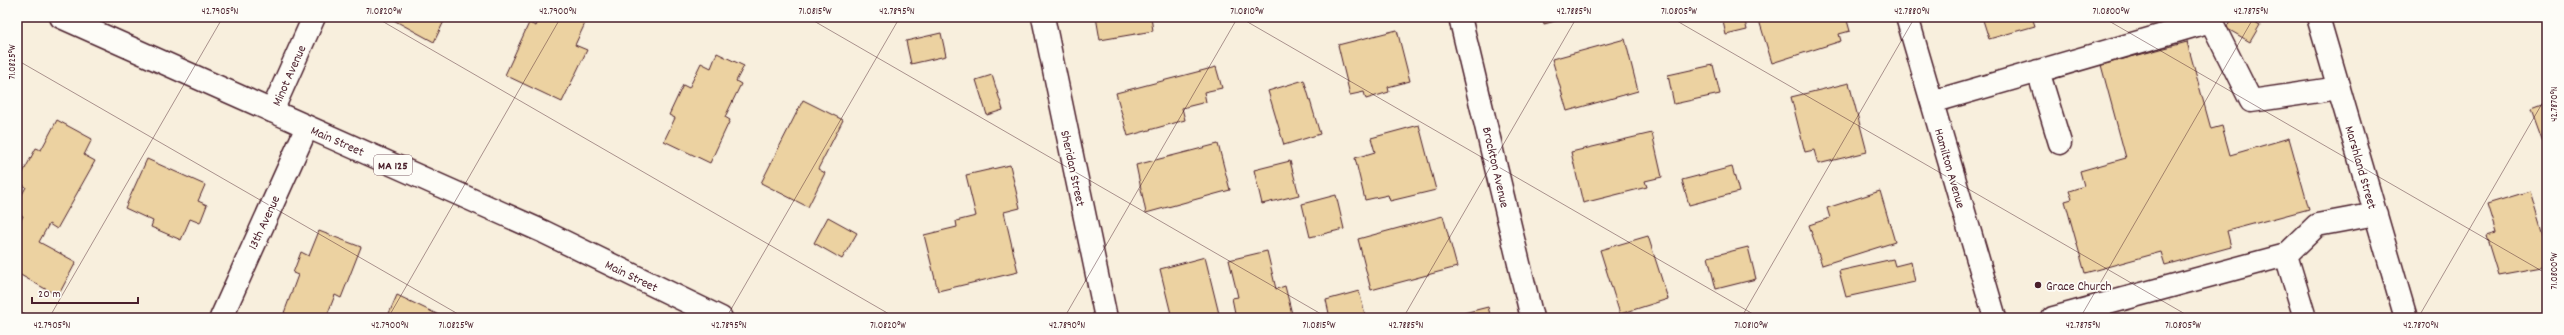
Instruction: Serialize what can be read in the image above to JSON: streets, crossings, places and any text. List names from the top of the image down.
{
  "streets": {
    "street": [
      "Minot Avenue",
      "Main Street",
      "MA 125",
      "Brockton Avenue",
      "Marshland Street",
      "Sheridan Street",
      "Hamilton Avenue",
      "13th Avenue"
    ]
  },
  "crossings": [
    ["Minot Avenue", "Main Street"],
    ["Main Street", "13th Avenue"]
  ],
  "places": ["Grace Church"],
  "scale_bar": "20 m",
  "coordinates": [
    "42.7905°N",
    "71.0820°W",
    "42.7900°N",
    "71.0815°W",
    "42.7895°N",
    "71.0810°W",
    "42.7885°N",
    "71.0805°W",
    "42.7880°N",
    "71.0800°W",
    "42.7875°N",
    "71.0825°W",
    "42.7870°N",
    "42.7890°N"
  ]
}
